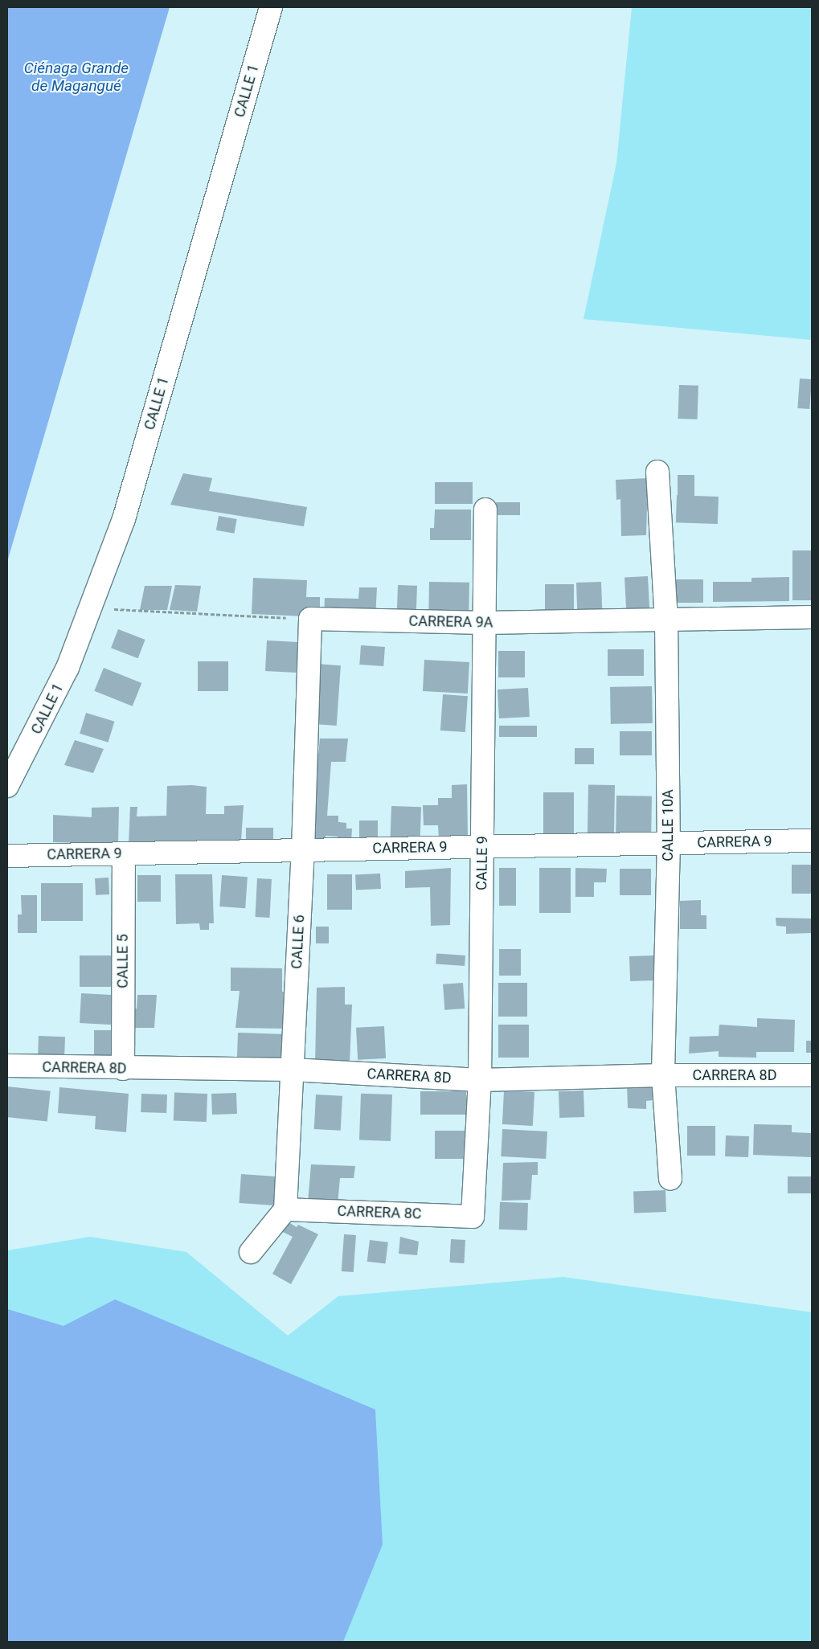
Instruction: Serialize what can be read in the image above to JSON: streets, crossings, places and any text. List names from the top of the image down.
{
  "streets": {
    "street": [
      "CALLE 1",
      "CARRERA 9A",
      "CALLE 10A",
      "CARRERA 9",
      "CALLE 9",
      "CALLE 6",
      "CALLE 5",
      "CARRERA 8D",
      "CARRERA 8C"
    ]
  },
  "crossings": [
    ["CARRERA 9A", "CALLE 10A"],
    ["CARRERA 9A", "CALLE 9"],
    ["CARRERA 9A", "CALLE 6"],
    ["CALLE 10A", "CARRERA 9"],
    ["CALLE 10A", "CARRERA 8D"],
    ["CARRERA 9", "CALLE 9"],
    ["CARRERA 9", "CALLE 6"],
    ["CARRERA 9", "CALLE 5"],
    ["CALLE 9", "CARRERA 8D"],
    ["CALLE 9", "CARRERA 8C"],
    ["CALLE 6", "CARRERA 8D"],
    ["CALLE 6", "CARRERA 8C"],
    ["CALLE 5", "CARRERA 8D"]
  ],
  "water": ["Ciénaga Grande de Magangué"]
}
